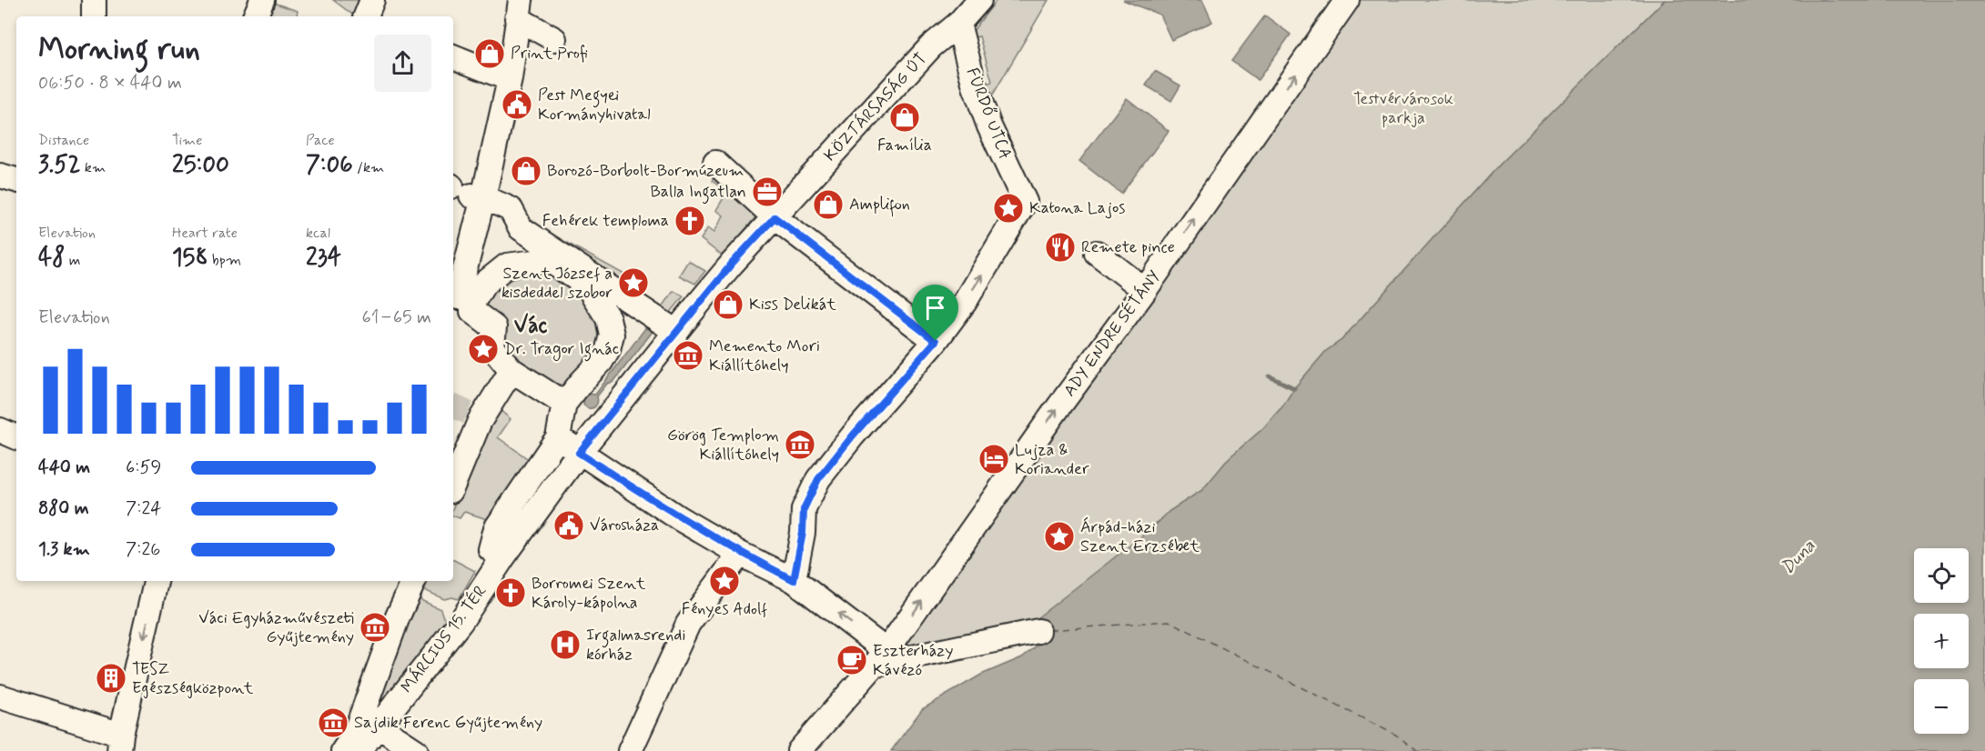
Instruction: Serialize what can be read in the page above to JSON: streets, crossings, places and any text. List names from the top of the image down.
{
  "streets": {
    "street": [
      "KÖZTÁRSASÁG ÚT",
      "FÜRDŐ UTCA",
      "ADY ENDRE SÉTÁNY",
      "MÁRCIUS 15. TÉR"
    ]
  },
  "crossings": [
    ["KÖZTÁRSASÁG ÚT", "FÜRDŐ UTCA"],
    ["KÖZTÁRSASÁG ÚT", "MÁRCIUS 15. TÉR"]
  ],
  "one_way": ["FÜRDŐ UTCA"],
  "districts": ["Vác"],
  "water": ["Duna"],
  "parks": ["Testvérvárosok parkja"],
  "places": {
    "shop": [
      "Print Profi",
      "Família",
      "Borozó-Borbolt-Bormúzeum",
      "Amplifon",
      "Kiss Delikát"
    ],
    "public building": ["Pest Megyei Kormányhivatal", "Városháza"],
    "office": ["Balla Ingatlan"],
    "place": [
      "Katona Lajos",
      "Szent József a kisdeddel szobor",
      "Dr. Tragor Ignác",
      "Árpád-házi Szent Erzsébet",
      "Fényes Adolf"
    ],
    "church": ["Fehérek temploma", "Borromei Szent Károly-kápolna"],
    "restaurant": ["Remete pince"],
    "museum": [
      "Memento Mori Kiállítóhely",
      "Görög Templom Kiállítóhely",
      "Váci Egyházművészeti Gyűjtemény",
      "Sajdik Ferenc Gyűjtemény"
    ],
    "hotel": ["Lujza & Koriander"],
    "hospital": ["Irgalmasrendi kórház"],
    "cafe": ["Eszterházy Kávézó"],
    "building": ["TESZ Egészségközpont"]
  },
  "page": {
    "heading": ["Morning run", "06:50 · 8 × 440 m"],
    "stats": [
      ["Distance", "3.52 km"],
      ["Time", "25:00"],
      ["Pace", "7:06 /km"],
      ["Elevation", "48 m"],
      ["Heart rate", "158 bpm"],
      ["kcal", "234"]
    ],
    "chart": ["Elevation", "61–65 m"],
    "list": [
      {
        "name": "440 m",
        "note": "6:59"
      },
      {
        "name": "880 m",
        "note": "7:24"
      },
      {
        "name": "1.3 km",
        "note": "7:26"
      }
    ],
    "map_buttons": ["+", "−"]
  }
}
